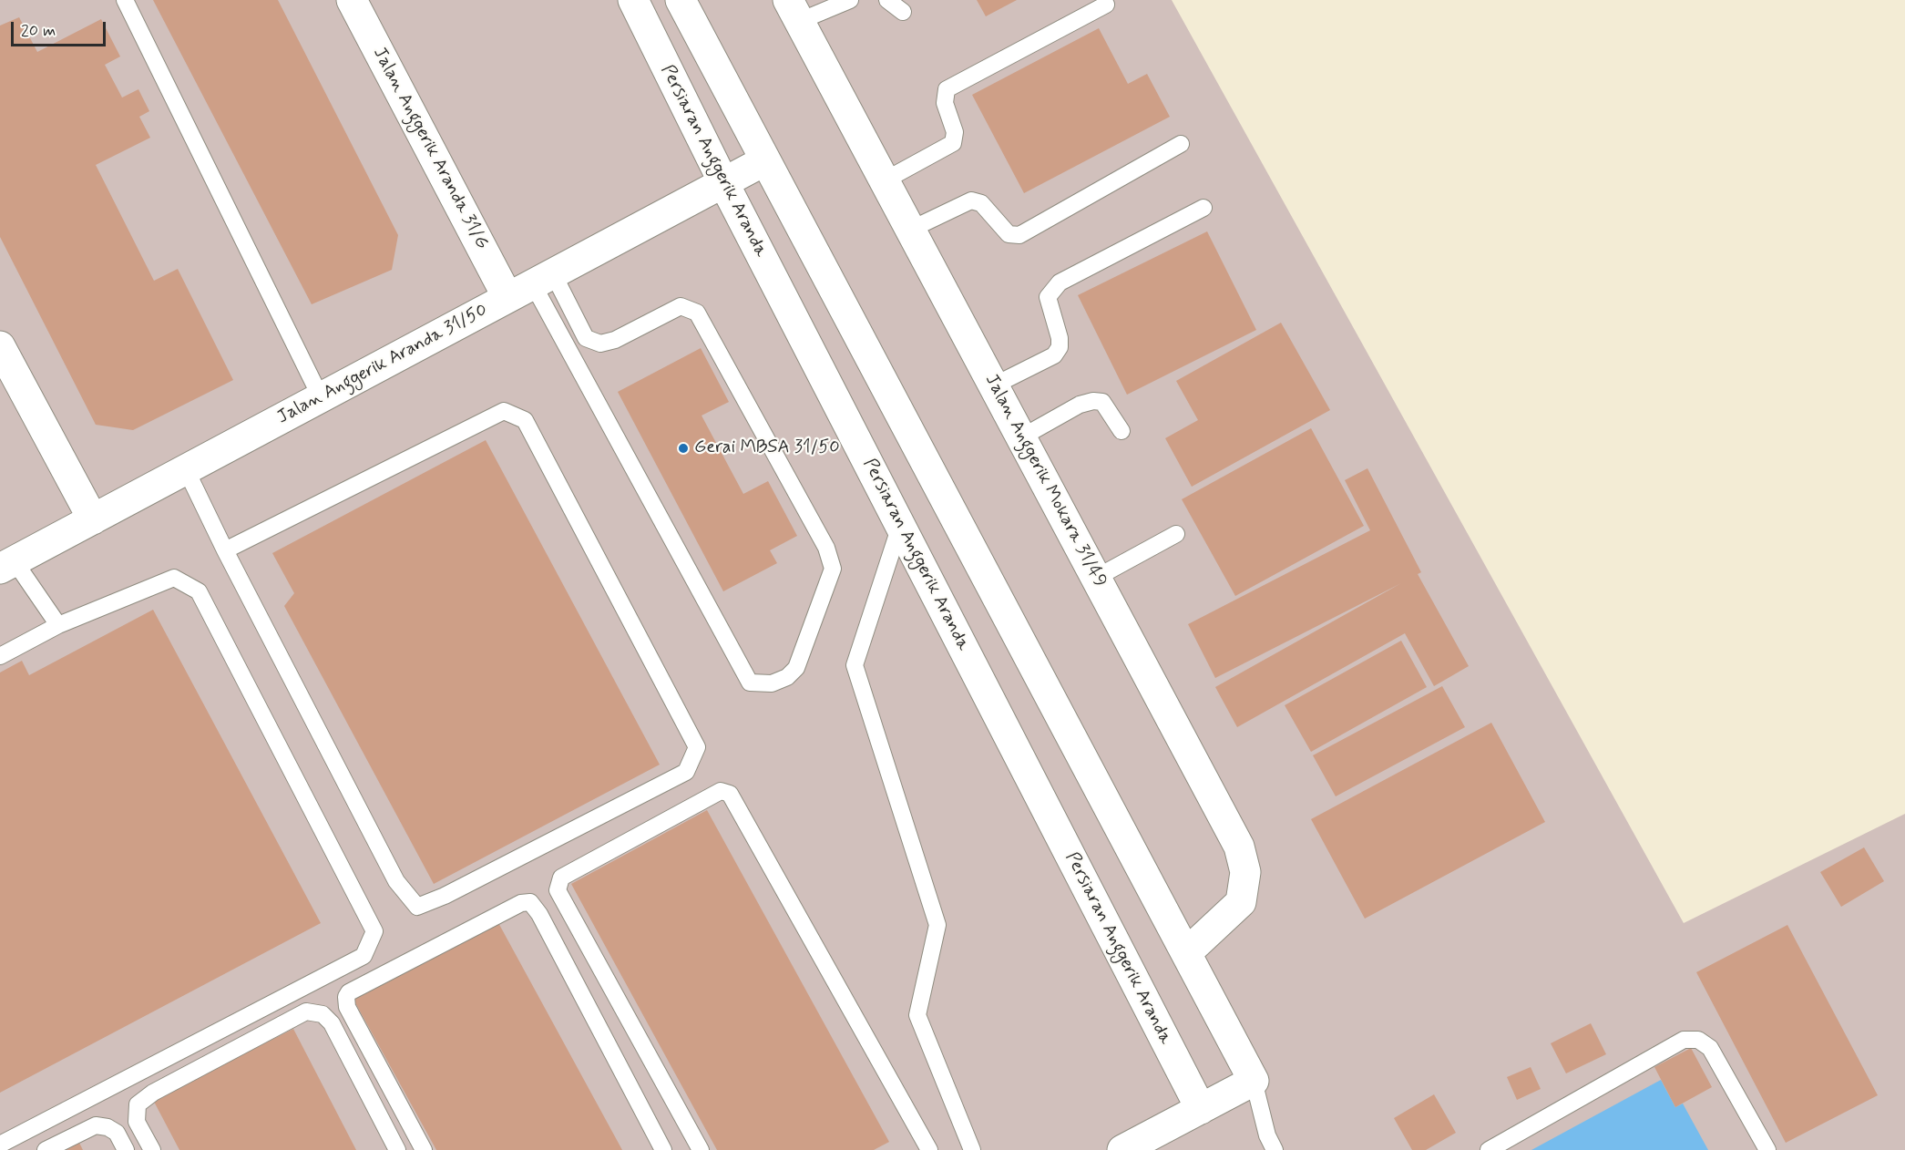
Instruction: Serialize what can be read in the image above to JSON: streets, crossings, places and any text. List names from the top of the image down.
{
  "streets": {
    "street": [
      "Jalan Anggerik Aranda 31/G",
      "Persiaran Anggerik Aranda",
      "Jalan Anggerik Aranda 31/50",
      "Jalan Anggerik Mokara 31/49"
    ]
  },
  "crossings": [
    ["Jalan Anggerik Aranda 31/G", "Jalan Anggerik Aranda 31/50"],
    ["Persiaran Anggerik Aranda", "Jalan Anggerik Aranda 31/50"]
  ],
  "places": ["Gerai MBSA 31/50"],
  "scale_bar": "20 m"
}
